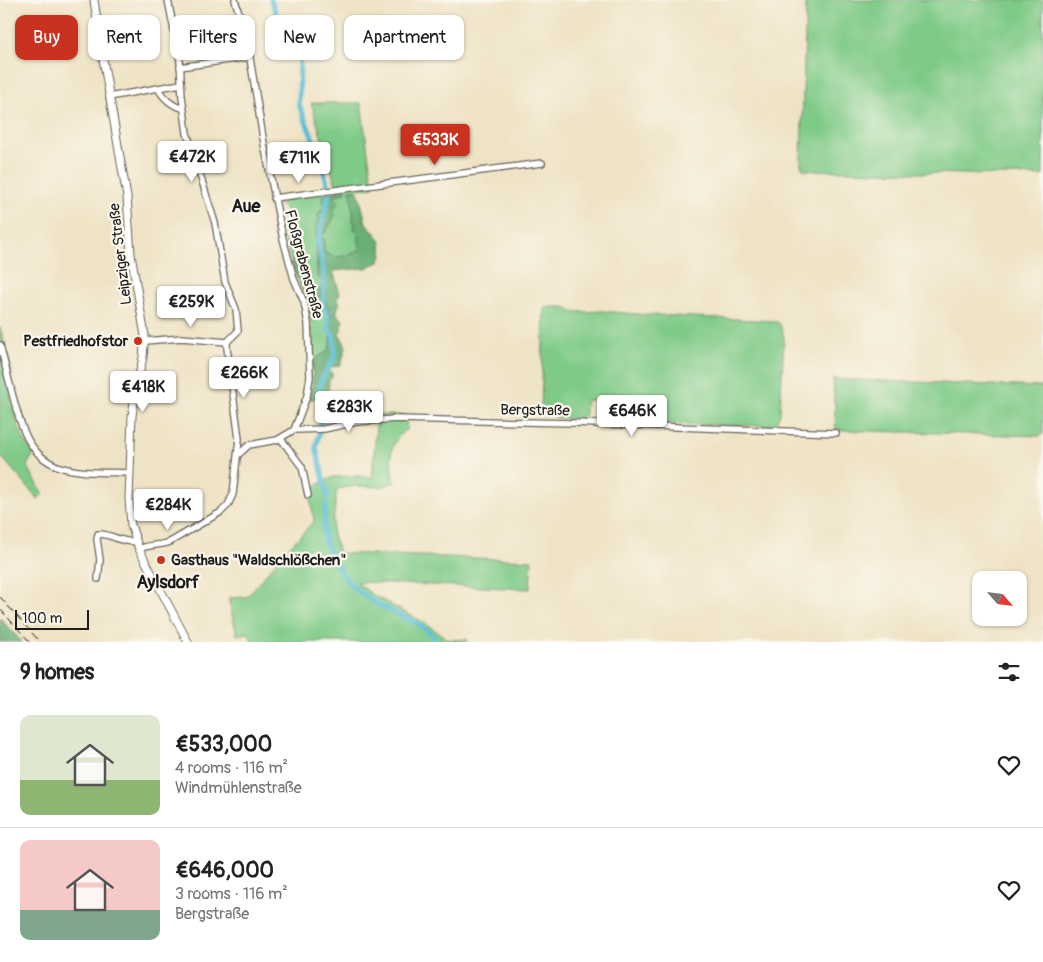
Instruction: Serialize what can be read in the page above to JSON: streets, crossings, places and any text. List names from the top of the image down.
{
  "streets": {
    "street": ["Leipziger Straße", "Floßgrabenstraße", "Bergstraße"]
  },
  "crossings": [
    ["Floßgrabenstraße", "Bergstraße"]
  ],
  "districts": ["Aue", "Aylsdorf"],
  "places": ["Pestfriedhofstor", "Gasthaus \"Waldschlößchen\""],
  "scale_bar": "100 m",
  "north": "bottom right",
  "page": {
    "chip": [
      "Buy",
      "Rent",
      "Filters",
      "New",
      "Apartment"
    ],
    "price": [
      "€533K",
      "€472K",
      "€711K",
      "€259K",
      "€266K",
      "€418K",
      "€283K",
      "€646K",
      "€284K"
    ],
    "scale": "100 m",
    "heading": "9 homes",
    "list": [
      {
        "name": "€533,000",
        "note": "4 rooms · 116 m² · Windmühlenstraße"
      },
      {
        "name": "€646,000",
        "note": "3 rooms · 116 m² · Bergstraße"
      }
    ]
  }
}
